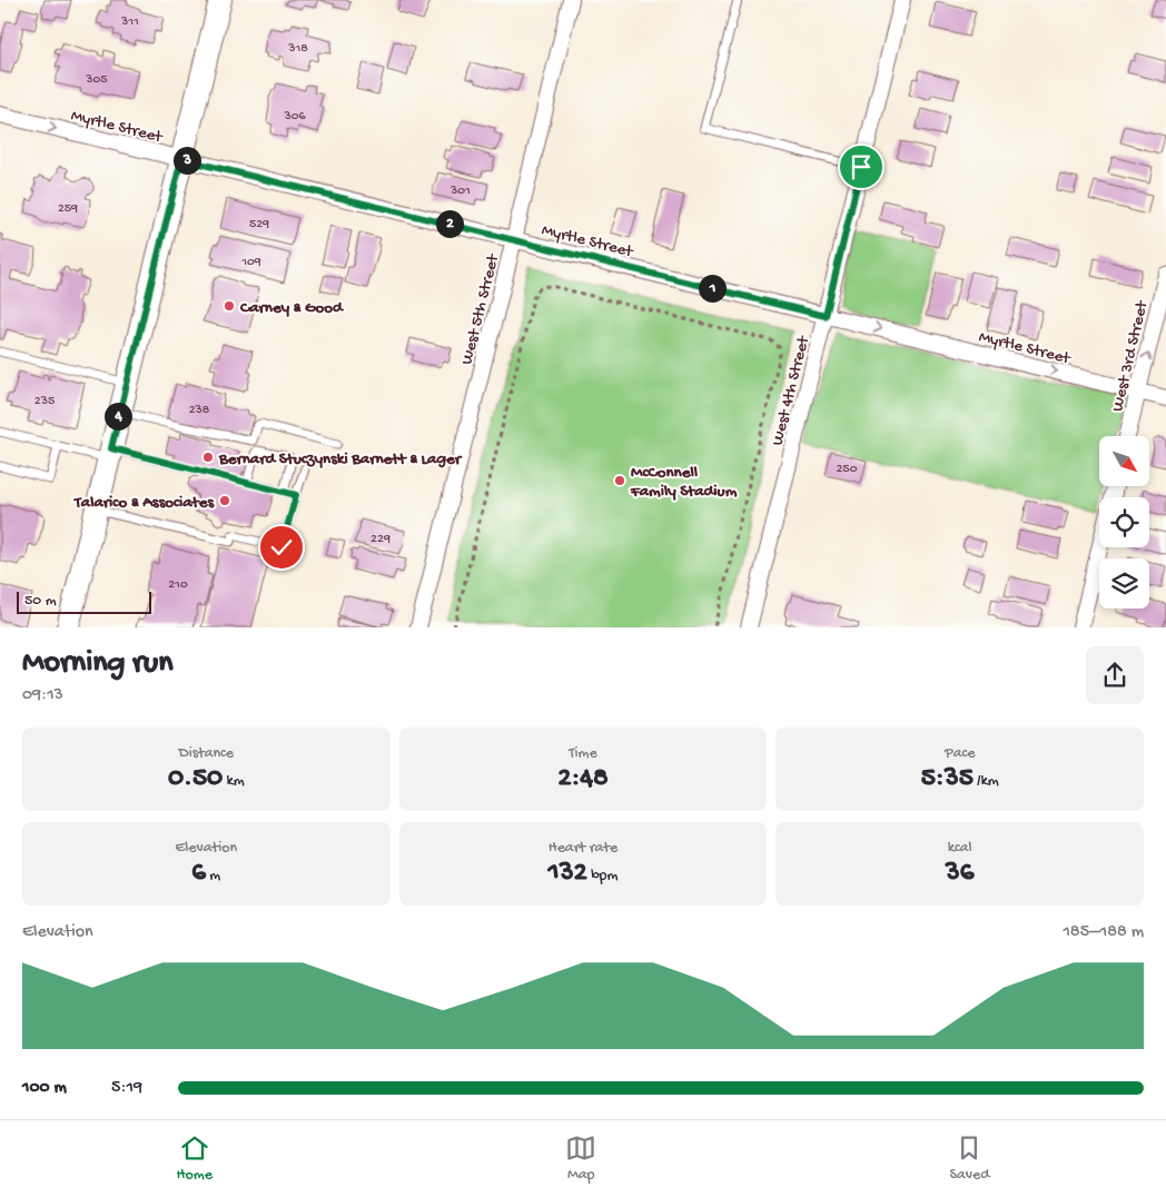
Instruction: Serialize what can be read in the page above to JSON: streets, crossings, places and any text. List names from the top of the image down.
{
  "streets": {
    "street": [
      "Myrtle Street",
      "West 5th Street",
      "West 3rd Street",
      "West 4th Street"
    ]
  },
  "crossings": [
    ["Myrtle Street", "West 5th Street"],
    ["Myrtle Street", "West 3rd Street"],
    ["Myrtle Street", "West 4th Street"]
  ],
  "one_way": ["Myrtle Street", "West 3rd Street"],
  "places": [
    "Carney & Good",
    "Bernard Stuczynski Barnett & Lager",
    "McConnell Family Stadium",
    "Talarico & Associates"
  ],
  "house_numbers": [
    "311",
    "318",
    "305",
    "306",
    "301",
    "259",
    "529",
    "109",
    "235",
    "238",
    "250",
    "229",
    "210"
  ],
  "scale_bar": "50 m",
  "north": "bottom right",
  "page": {
    "pins": [
      "3",
      "2",
      "1",
      "4"
    ],
    "scale": "50 m",
    "heading": ["Morning run", "09:13"],
    "stats": [
      ["Distance", "0.50 km"],
      ["Time", "2:48"],
      ["Pace", "5:35 /km"],
      ["Elevation", "6 m"],
      ["Heart rate", "132 bpm"],
      ["kcal", "36"]
    ],
    "chart": ["Elevation", "185–188 m"],
    "list": [
      {
        "name": "100 m",
        "note": "5:19"
      }
    ],
    "tabs": ["Home", "Map", "Saved"]
  }
}
